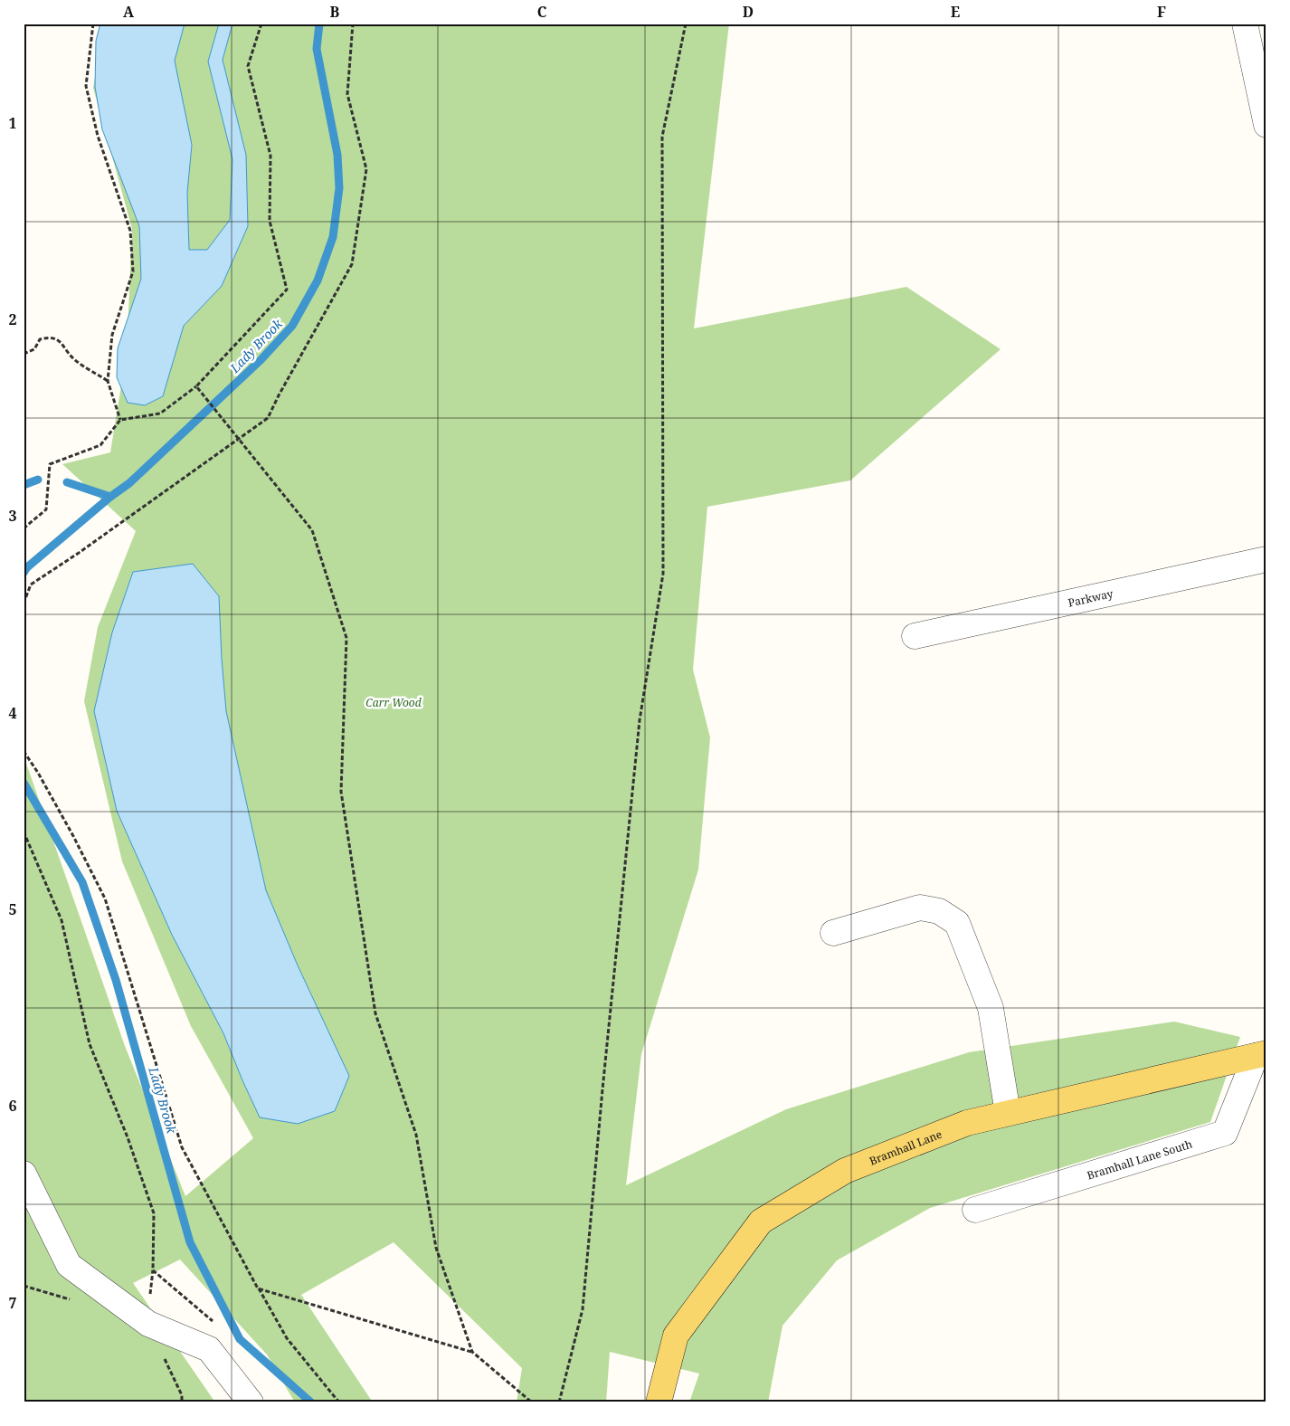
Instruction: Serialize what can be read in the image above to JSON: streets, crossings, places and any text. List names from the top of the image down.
{
  "streets": {
    "main road": ["Bramhall Lane"],
    "street": ["Parkway", "Bramhall Lane South"]
  },
  "crossings": [
    ["Bramhall Lane", "Bramhall Lane South"]
  ],
  "water": ["Lady Brook"],
  "parks": ["Carr Wood"],
  "grid": {
    "columns": [
      "A",
      "B",
      "C",
      "D",
      "E",
      "F"
    ],
    "rows": [
      "1",
      "2",
      "3",
      "4",
      "5",
      "6",
      "7"
    ]
  }
}
